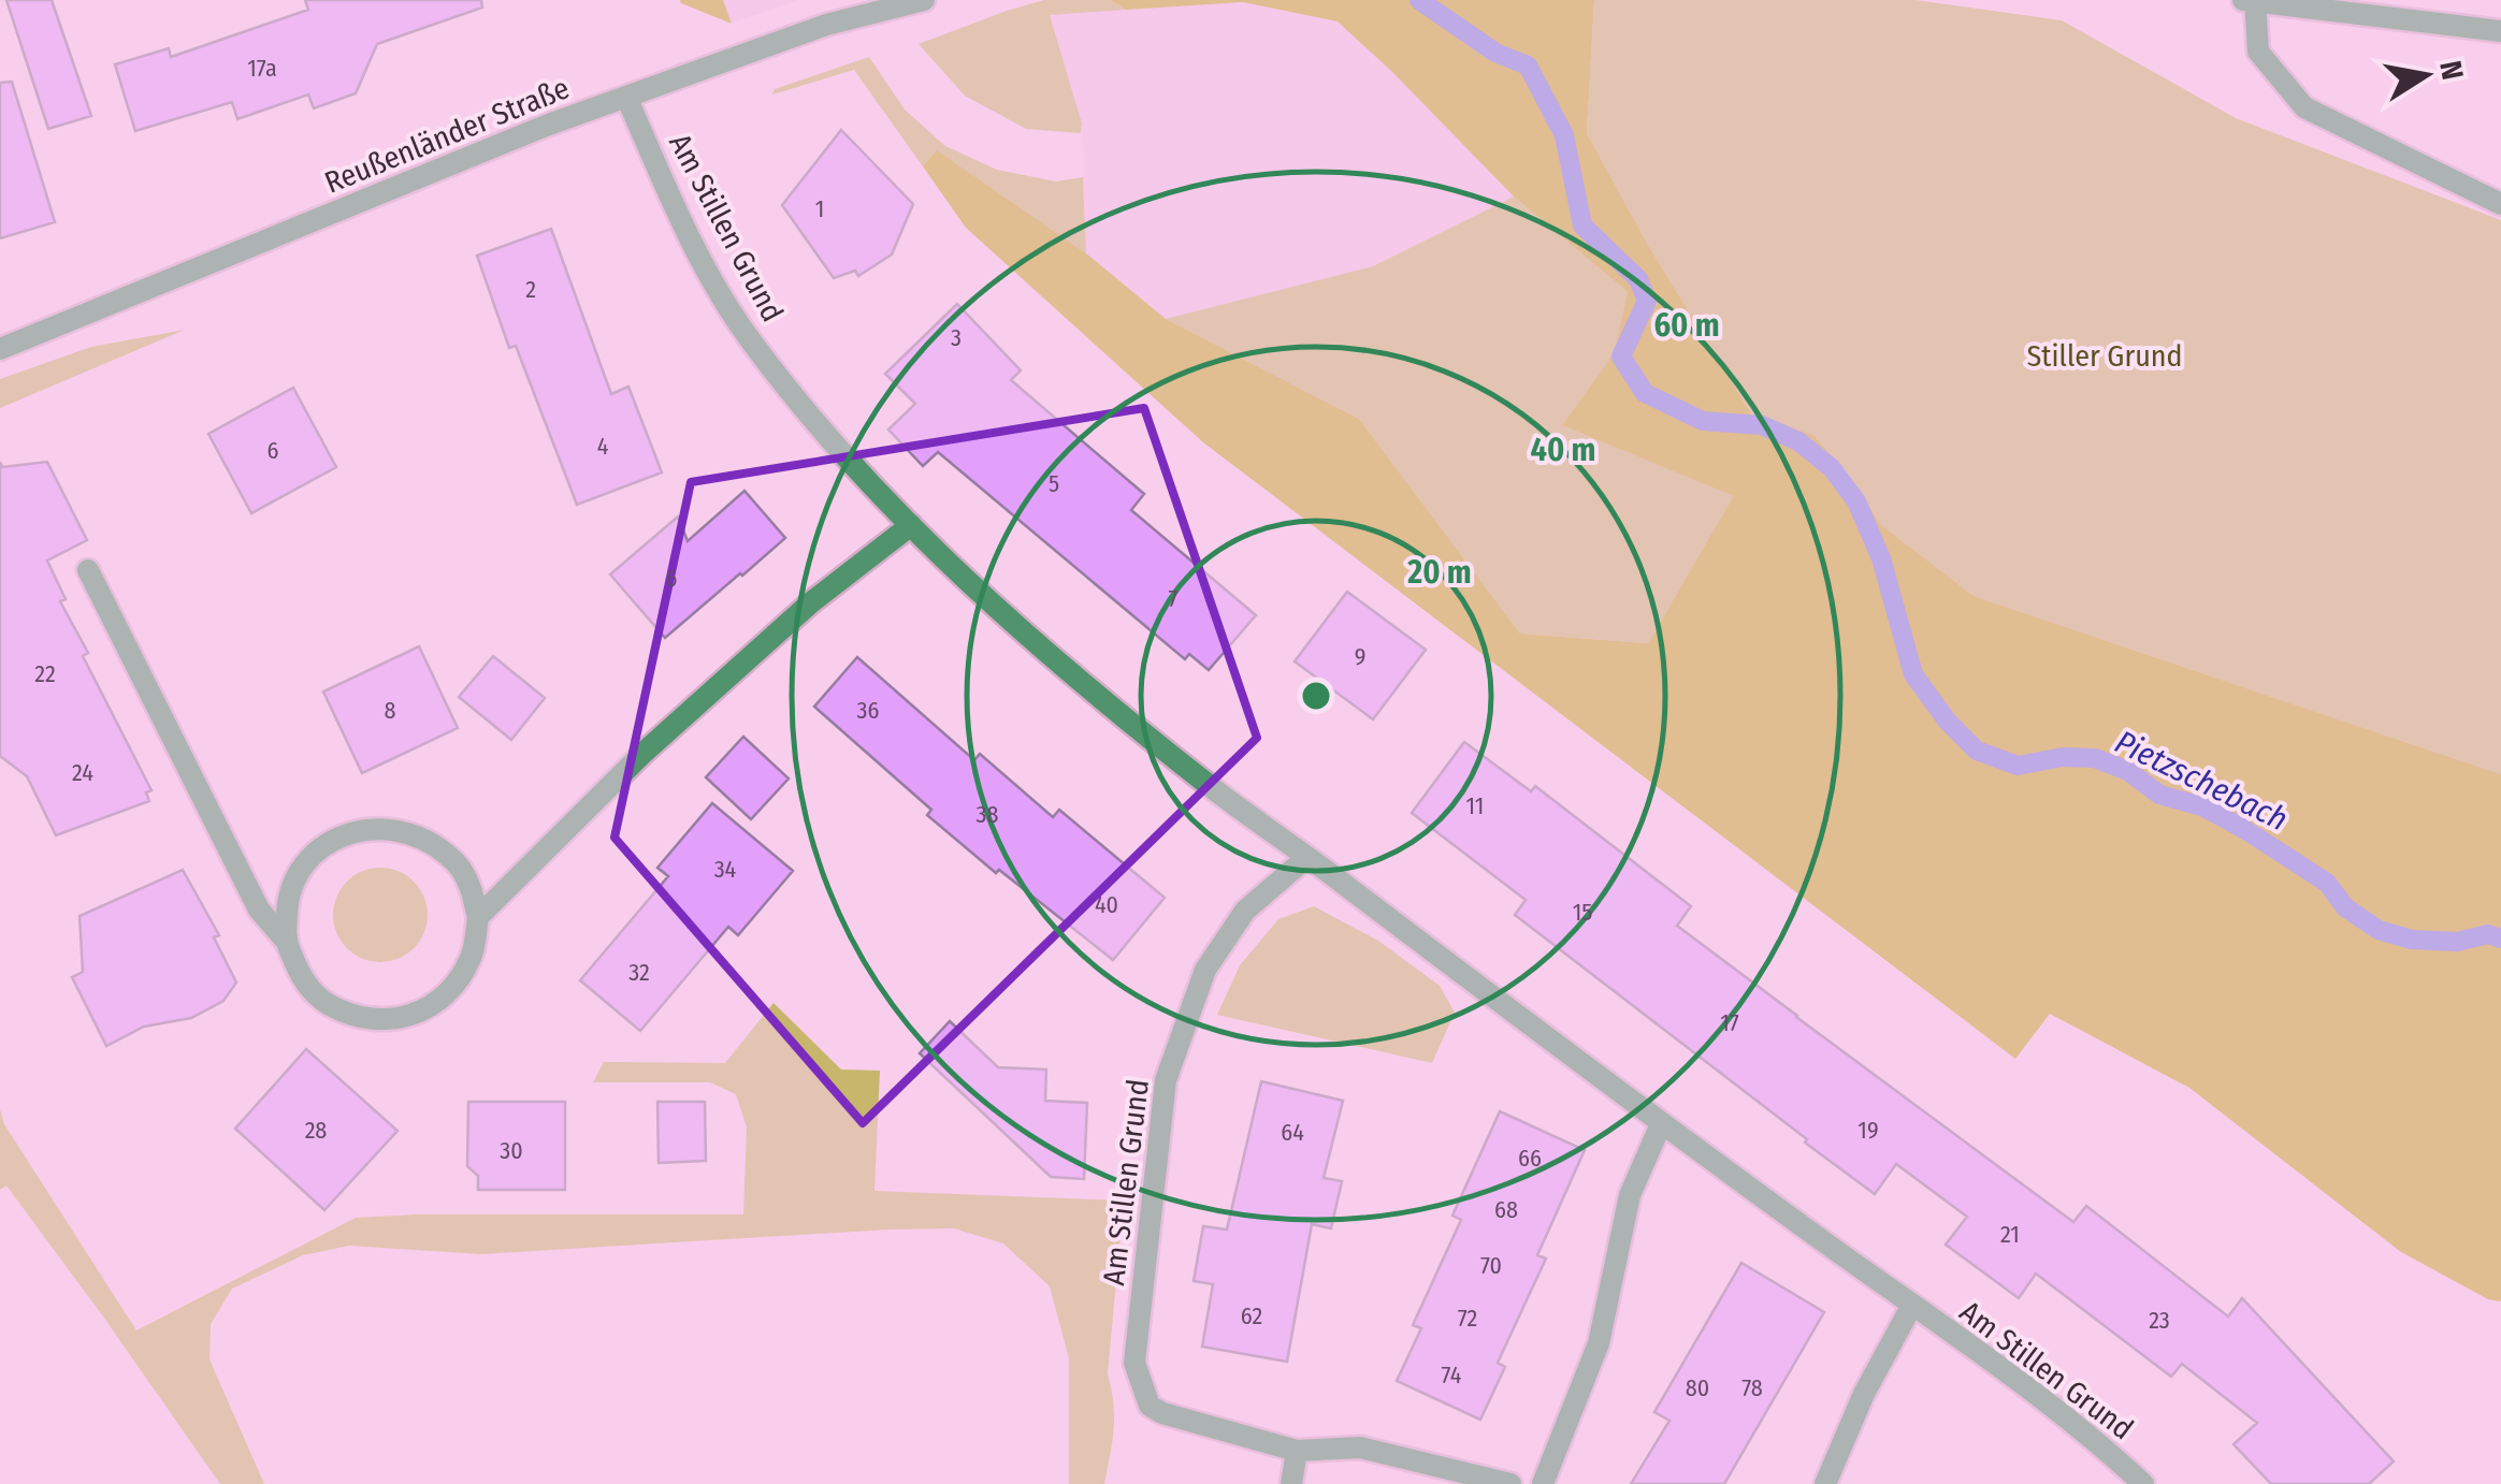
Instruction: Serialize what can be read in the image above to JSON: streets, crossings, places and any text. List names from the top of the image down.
{
  "streets": {
    "street": ["Reußenländer Straße", "Am Stillen Grund"]
  },
  "crossings": [
    ["Reußenländer Straße", "Am Stillen Grund"]
  ],
  "water": ["Pietzschebach"],
  "parks": ["Stiller Grund"],
  "house_numbers": [
    "17a",
    "1",
    "2",
    "3",
    "4",
    "6",
    "5",
    "6",
    "7",
    "9",
    "22",
    "8",
    "36",
    "24",
    "11",
    "38",
    "34",
    "40",
    "15",
    "32",
    "17",
    "28",
    "19",
    "64",
    "30",
    "66",
    "68",
    "21",
    "70",
    "62",
    "72",
    "23",
    "74",
    "80",
    "78"
  ],
  "north": "right",
  "rings": ["60 m", "40 m", "20 m"]
}
